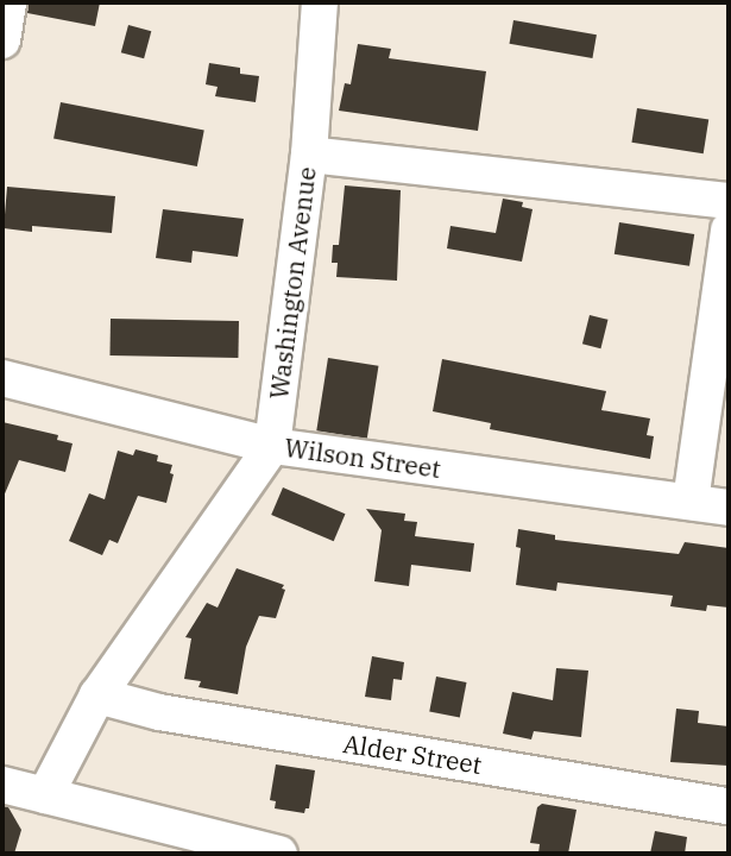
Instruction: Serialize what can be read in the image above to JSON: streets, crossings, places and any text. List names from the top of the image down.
{
  "streets": {
    "street": ["Washington Avenue", "Wilson Street", "Alder Street"]
  },
  "crossings": [
    ["Washington Avenue", "Wilson Street"],
    ["Washington Avenue", "Alder Street"]
  ]
}
